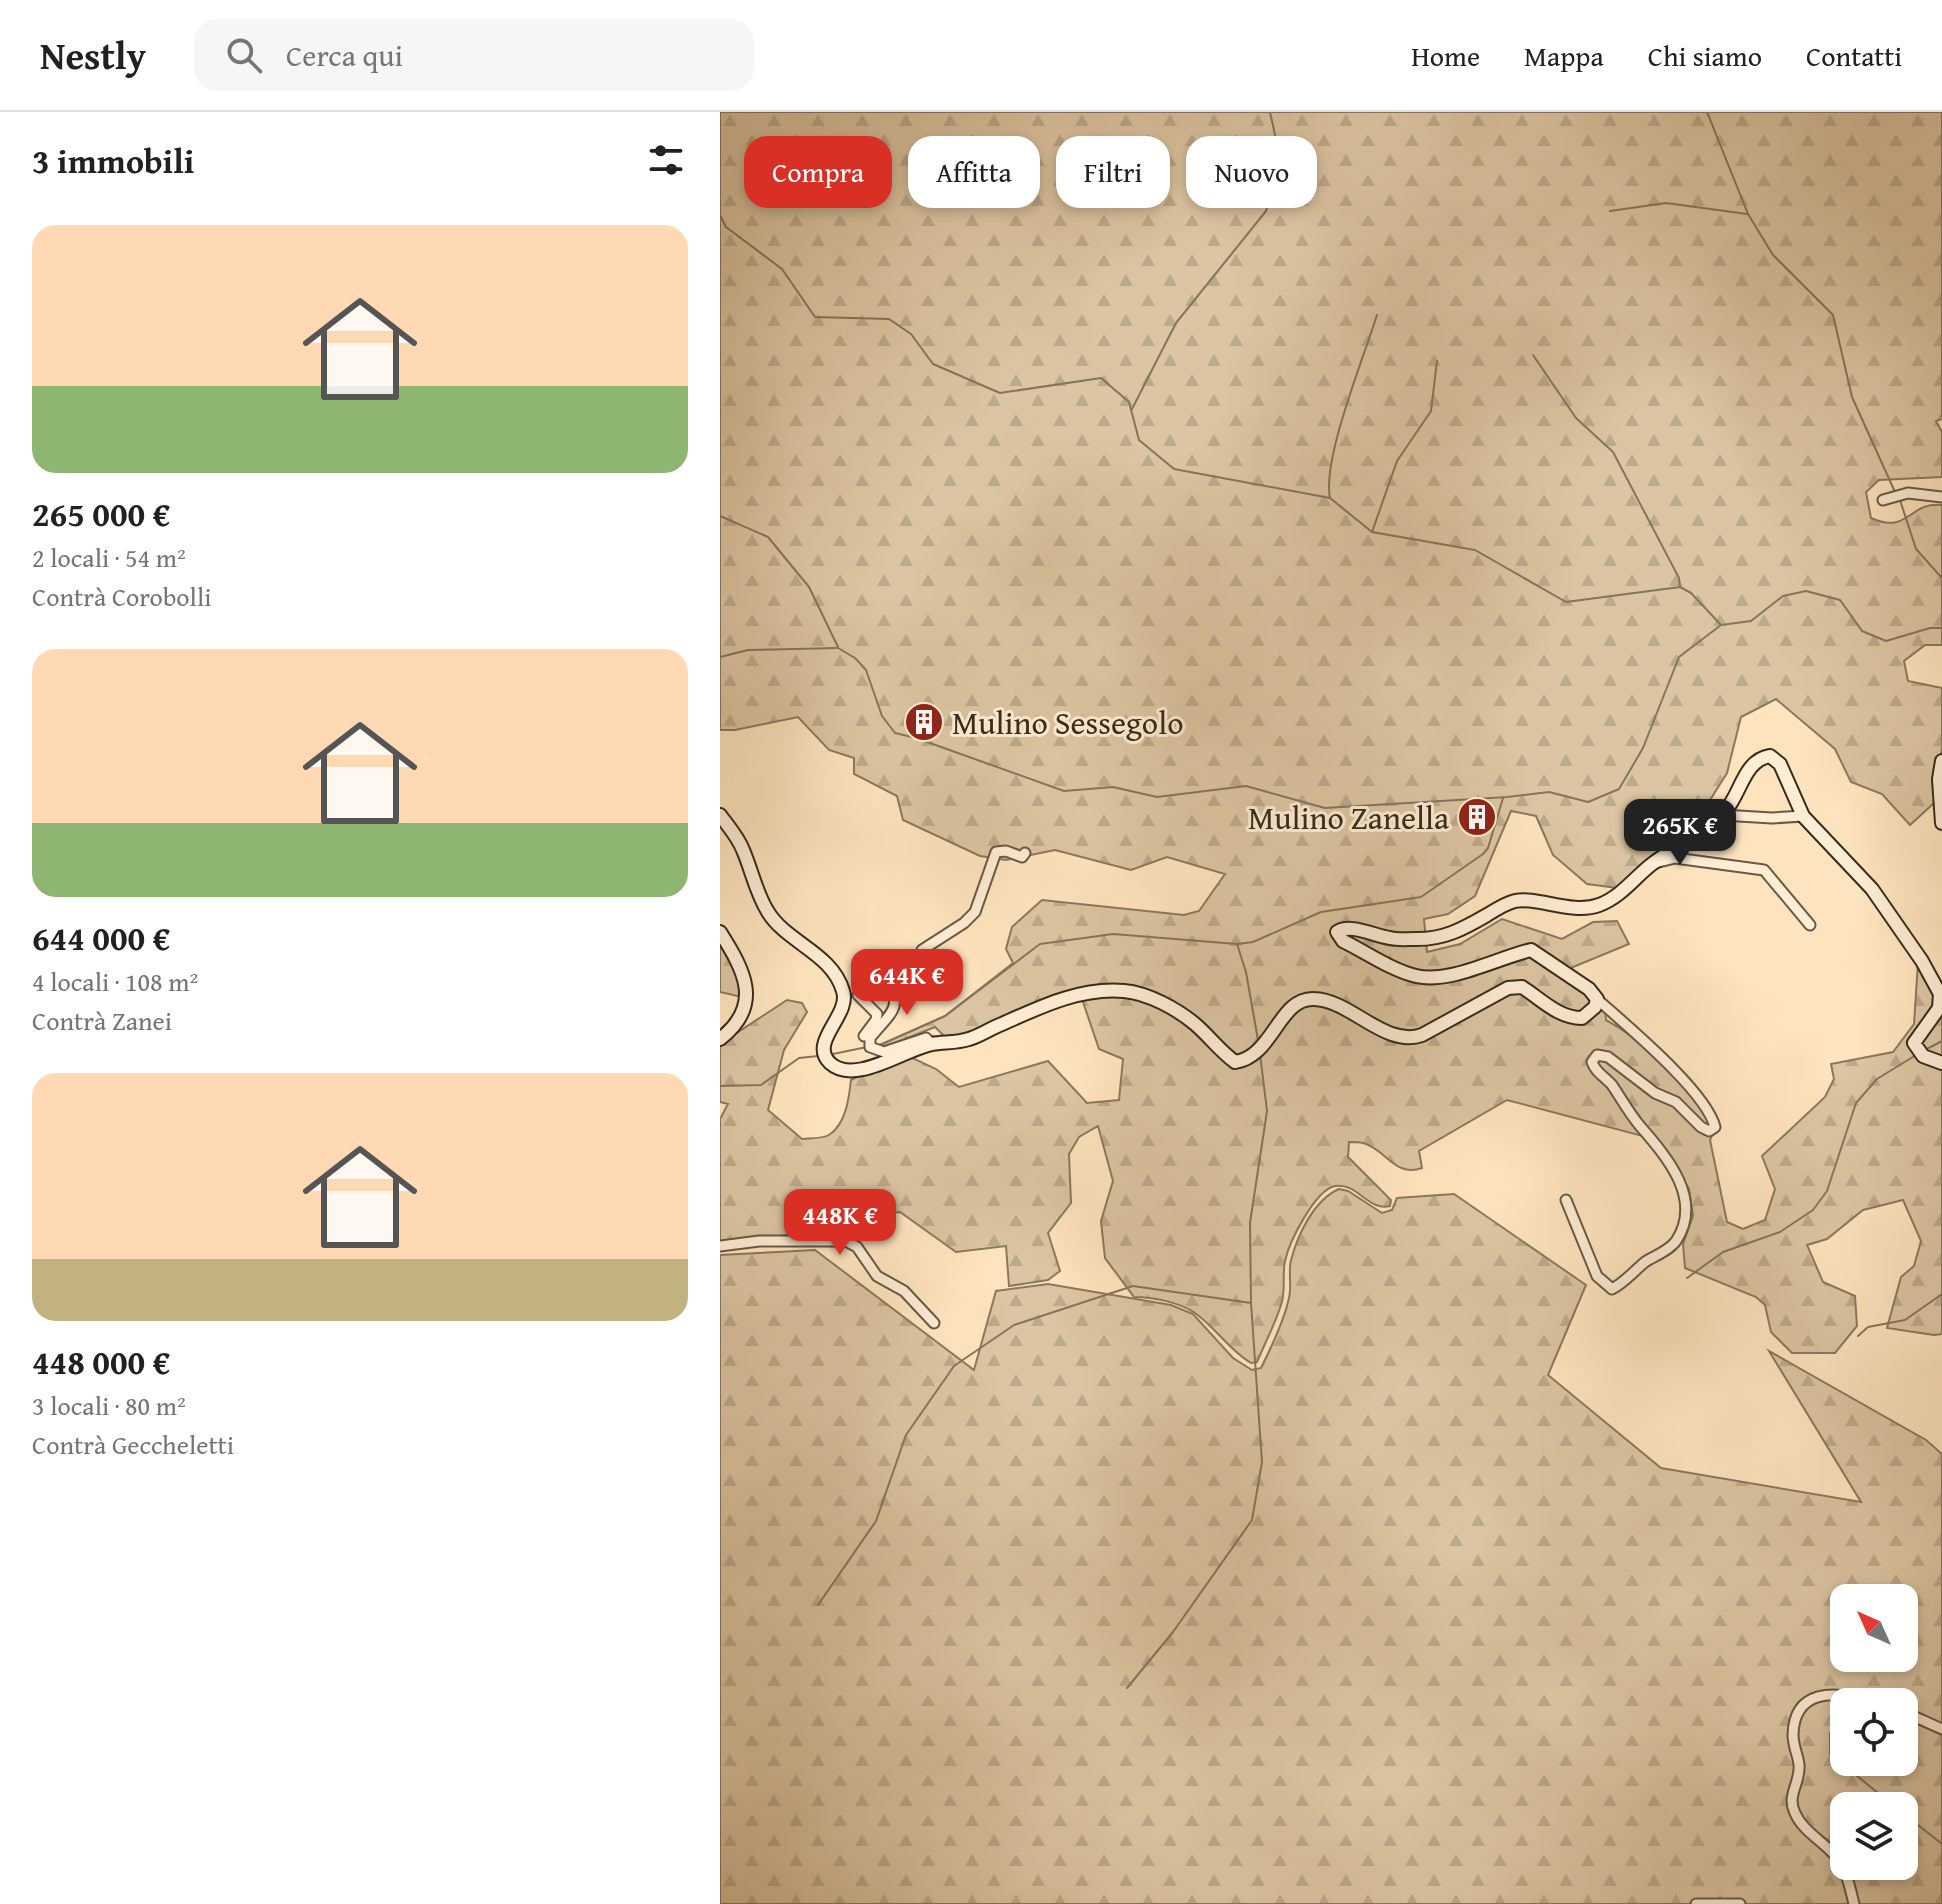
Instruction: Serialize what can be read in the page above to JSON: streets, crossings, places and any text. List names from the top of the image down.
{
  "places": {
    "building": ["Mulino Sessegolo", "Mulino Zanella"]
  },
  "north": "top left",
  "page": {
    "header": "Nestly",
    "search": "Cerca qui",
    "nav": [
      "Home",
      "Mappa",
      "Chi siamo",
      "Contatti"
    ],
    "heading": "3 immobili",
    "chip": [
      "Compra",
      "Affitta",
      "Filtri",
      "Nuovo"
    ],
    "list": [
      {
        "name": "265 000 €",
        "note": "2 locali · 54 m² · Contrà Corobolli"
      },
      {
        "name": "644 000 €",
        "note": "4 locali · 108 m² · Contrà Zanei"
      },
      {
        "name": "448 000 €",
        "note": "3 locali · 80 m² · Contrà Geccheletti"
      }
    ],
    "price": ["265K €", "644K €", "448K €"]
  }
}
